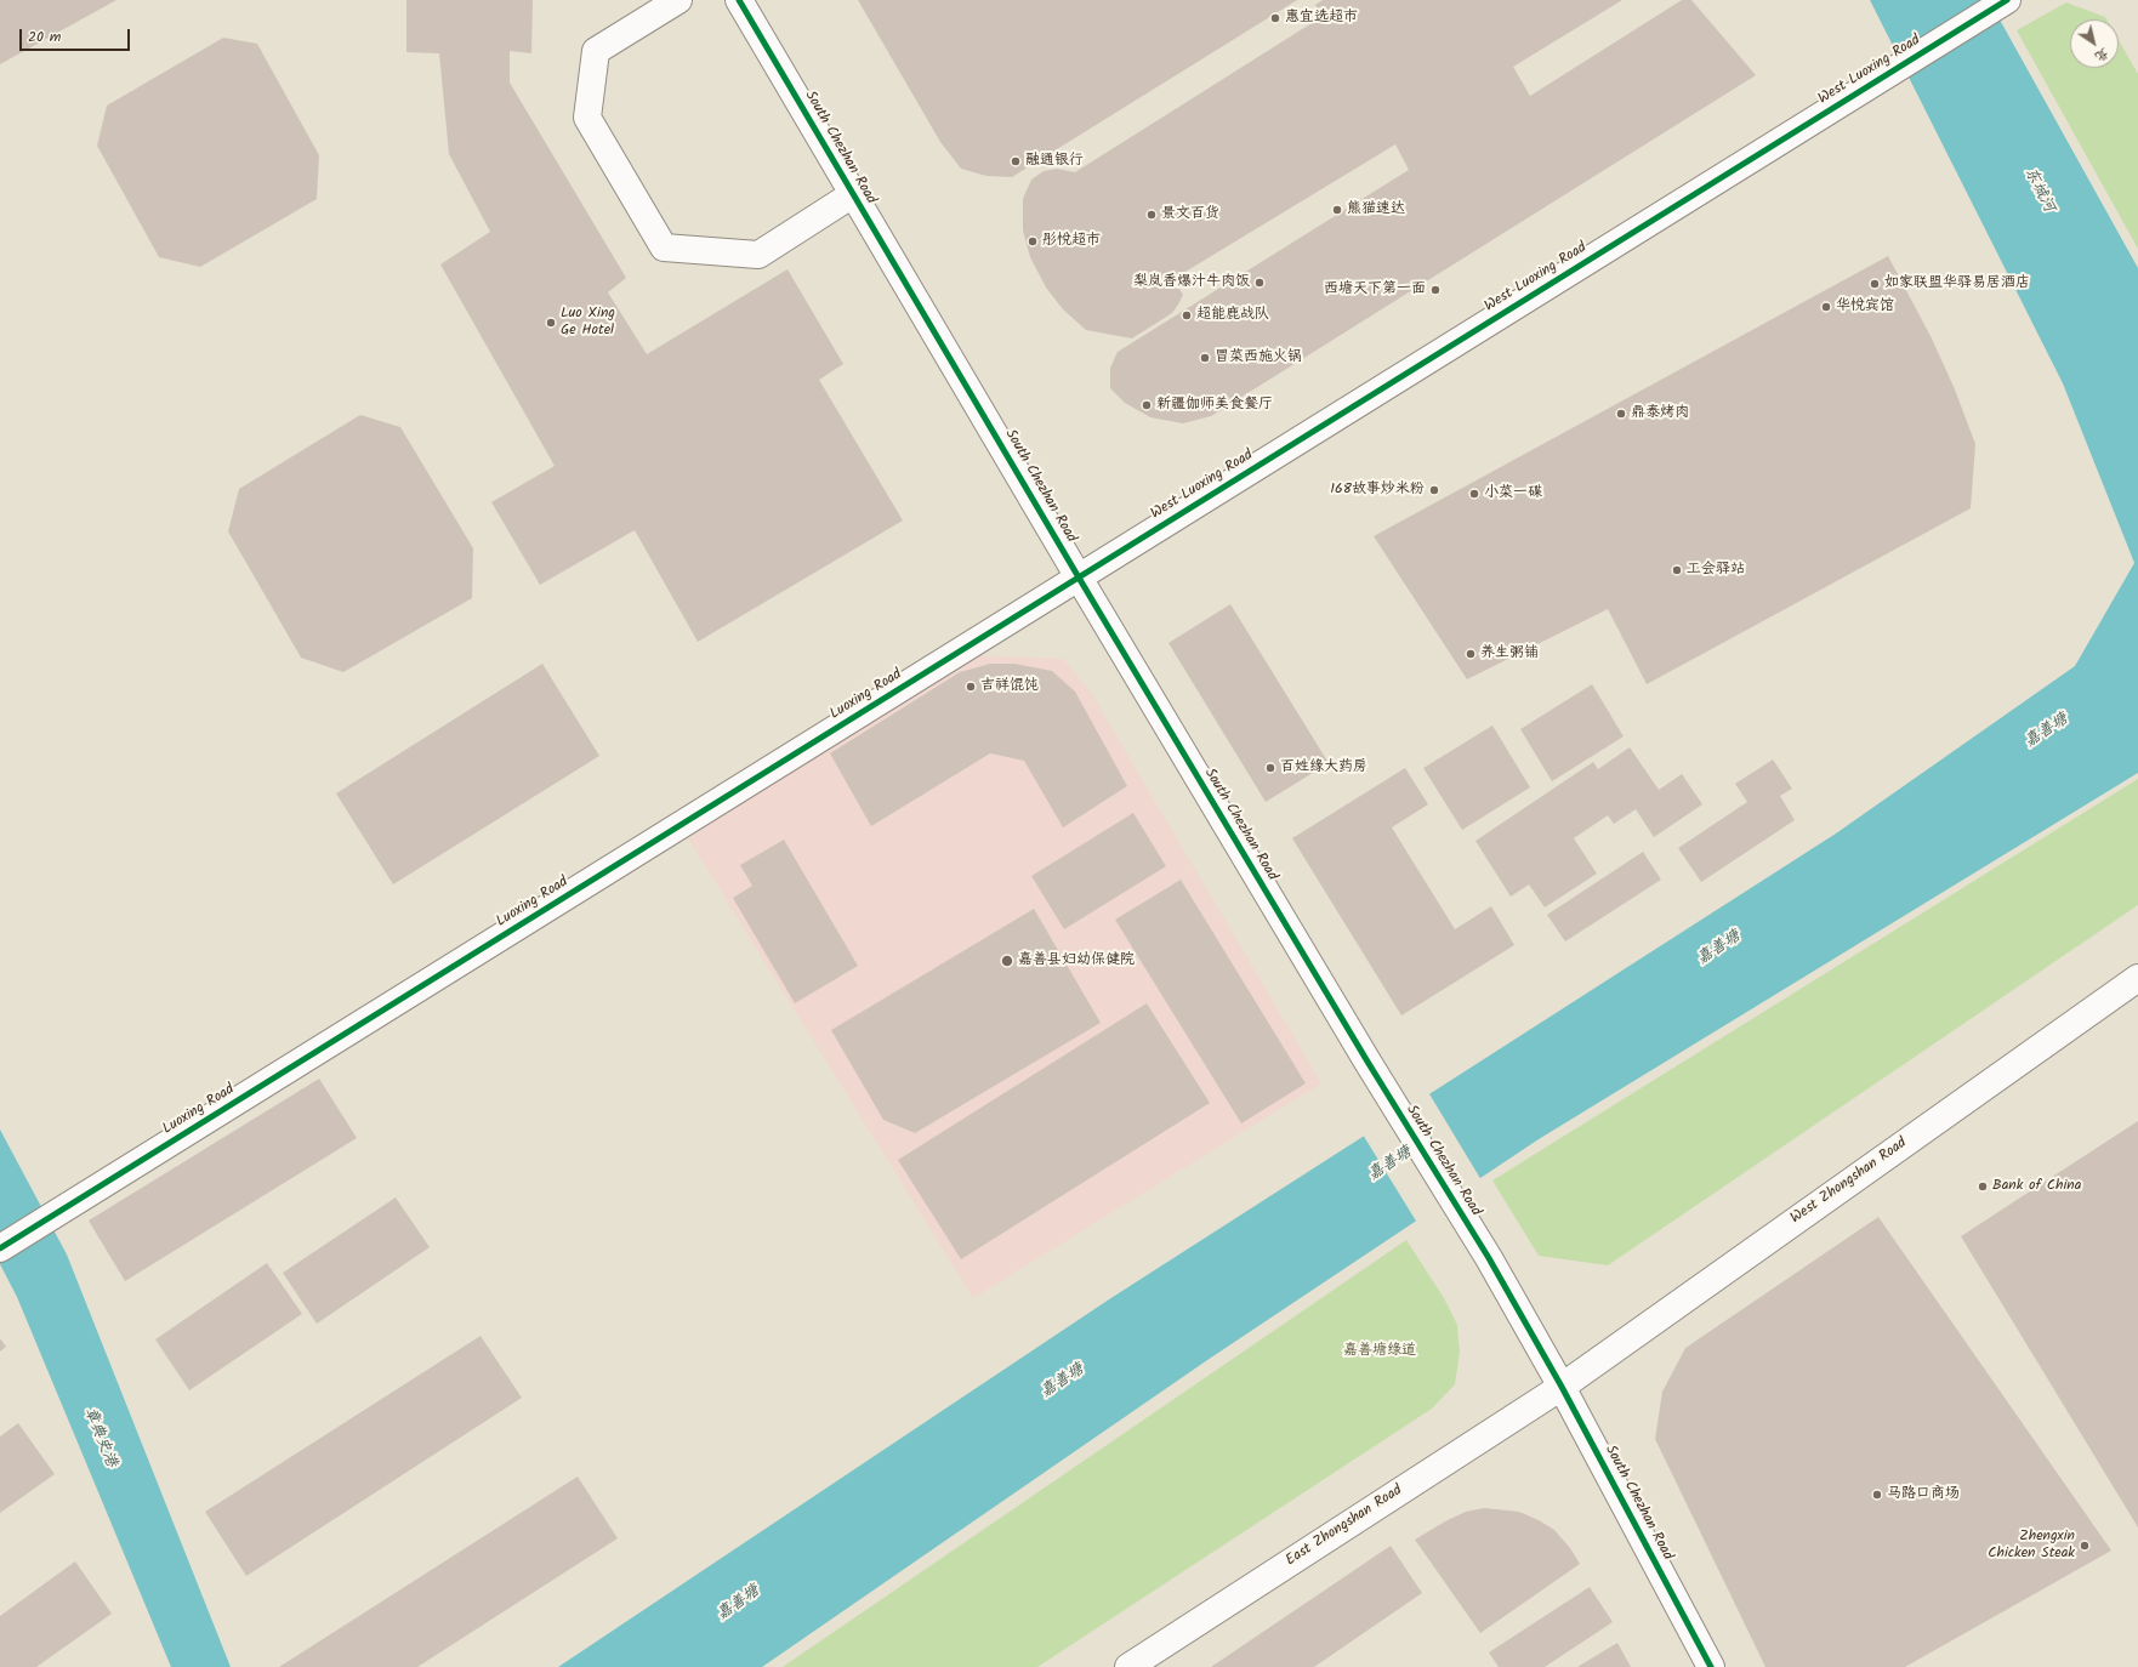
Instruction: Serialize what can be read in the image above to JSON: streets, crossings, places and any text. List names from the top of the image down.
{
  "streets": {
    "street": [
      "West Luoxing Road",
      "South Chezhan Road",
      "Luoxing Road",
      "West Zhongshan Road",
      "East Zhongshan Road"
    ]
  },
  "crossings": [
    ["West Luoxing Road", "South Chezhan Road"],
    ["West Luoxing Road", "Luoxing Road"],
    ["South Chezhan Road", "Luoxing Road"],
    ["South Chezhan Road", "West Zhongshan Road"],
    ["South Chezhan Road", "East Zhongshan Road"],
    ["West Zhongshan Road", "East Zhongshan Road"]
  ],
  "water": ["东城河", "嘉善塘", "章典史港"],
  "parks": ["嘉善塘绿道"],
  "places": [
    "惠宜选超市",
    "融通银行",
    "熊猫速达",
    "景文百货",
    "彤悦超市",
    "梨岚香爆汁牛肉饭",
    "如家联盟华驿易居酒店",
    "西塘天下第一面",
    "华悦宾馆",
    "超能鹿战队",
    "Luo Xing Ge Hotel",
    "冒菜西施火锅",
    "新疆伽师美食餐厅",
    "鼎泰烤肉",
    "168故事炒米粉",
    "小菜一碟",
    "工会驿站",
    "养生粥铺",
    "吉祥馄饨",
    "百姓缘大药房",
    "嘉善县妇幼保健院",
    "Bank of China",
    "马路口商场",
    "Zhengxin Chicken Steak"
  ],
  "scale_bar": "20 m",
  "north": "bottom right"
}
